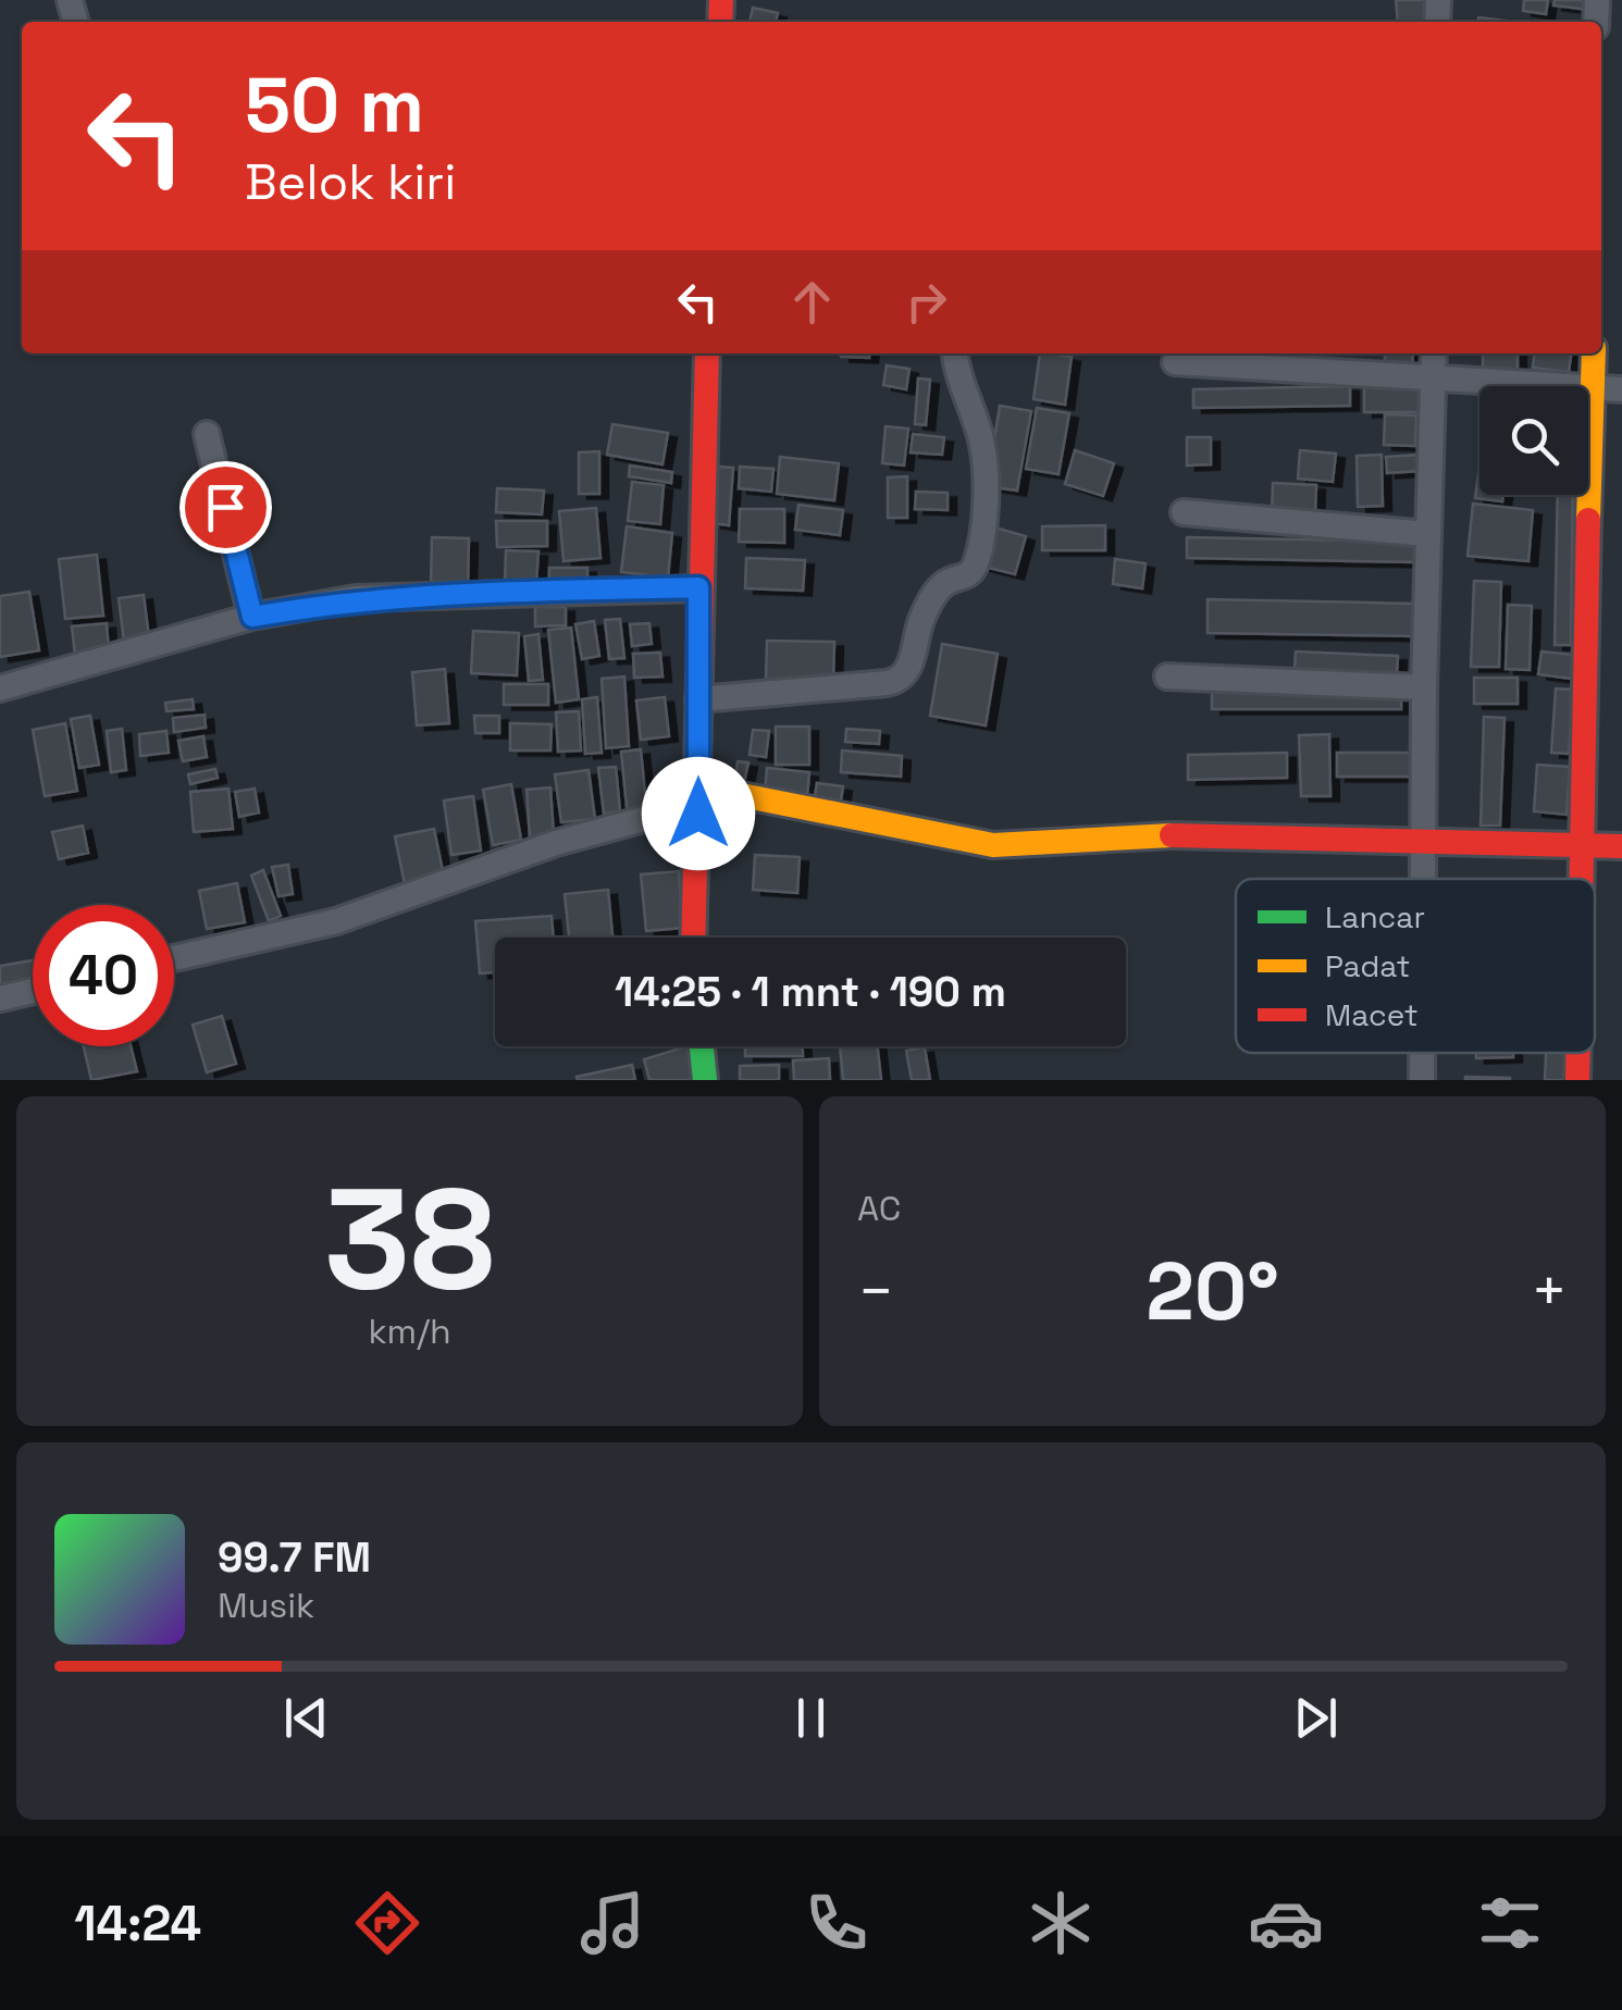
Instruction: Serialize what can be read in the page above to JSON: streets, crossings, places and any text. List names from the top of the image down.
{
  "legend": ["Lancar", "Padat", "Macet"],
  "page": {
    "turn": ["50 m", "Belok kiri"],
    "limit": "40",
    "trip": "14:25 · 1 mnt · 190 m",
    "tile": [
      ["38", "km/h"],
      "AC"
    ],
    "heat": ["−", "20°", "+"],
    "song": ["99.7 FM", "Musik"],
    "tabs": "14:24"
  }
}
